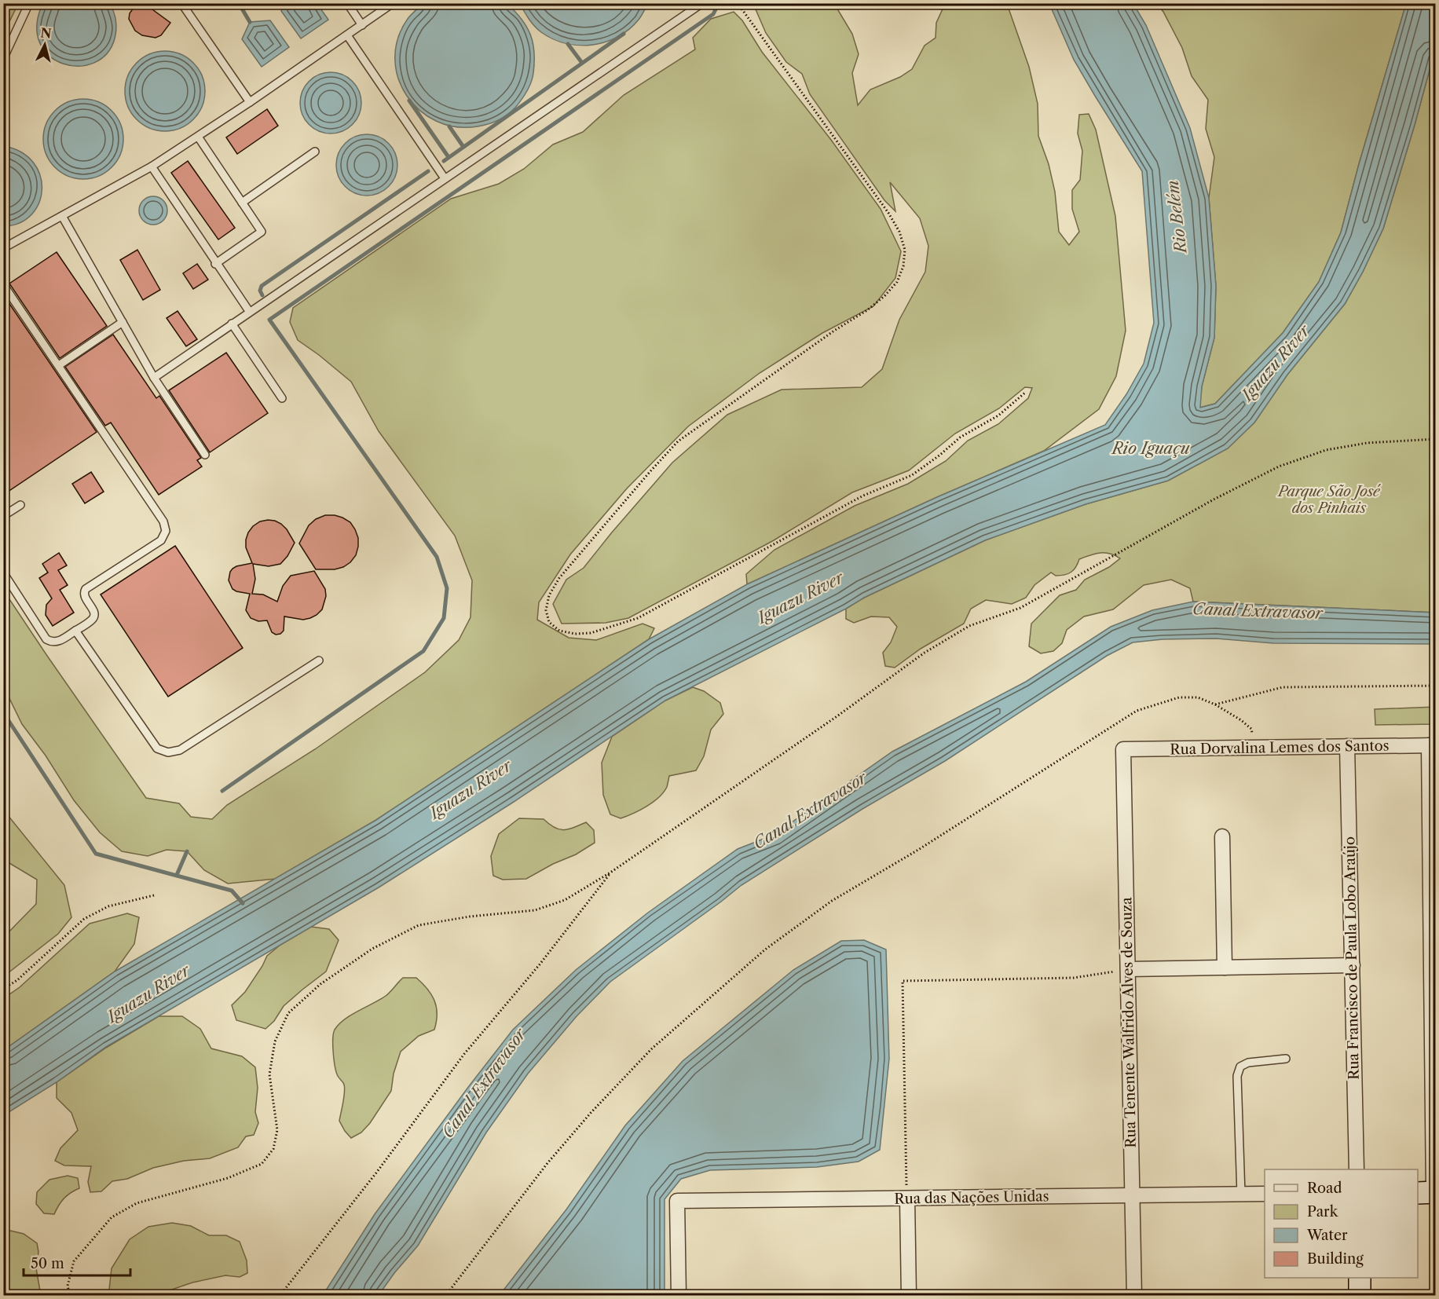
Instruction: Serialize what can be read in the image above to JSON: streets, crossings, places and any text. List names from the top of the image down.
{
  "streets": {
    "street": [
      "Rua Dorvalina Lemes dos Santos",
      "Rua Francisco de Paula Lobo Araújo",
      "Rua Tenente Walfrido Alves de Souza",
      "Rua das Nações Unidas"
    ]
  },
  "crossings": [
    ["Rua Dorvalina Lemes dos Santos", "Rua Francisco de Paula Lobo Araújo"],
    ["Rua Dorvalina Lemes dos Santos", "Rua Tenente Walfrido Alves de Souza"],
    ["Rua Tenente Walfrido Alves de Souza", "Rua das Nações Unidas"]
  ],
  "water": [
    "Rio Belém",
    "Iguazu River",
    "Rio Iguaçu",
    "Canal Extravasor"
  ],
  "parks": ["Parque São José dos Pinhais"],
  "legend": [
    "Road",
    "Park",
    "Water",
    "Building"
  ],
  "scale_bar": "50 m",
  "north": "top"
}
